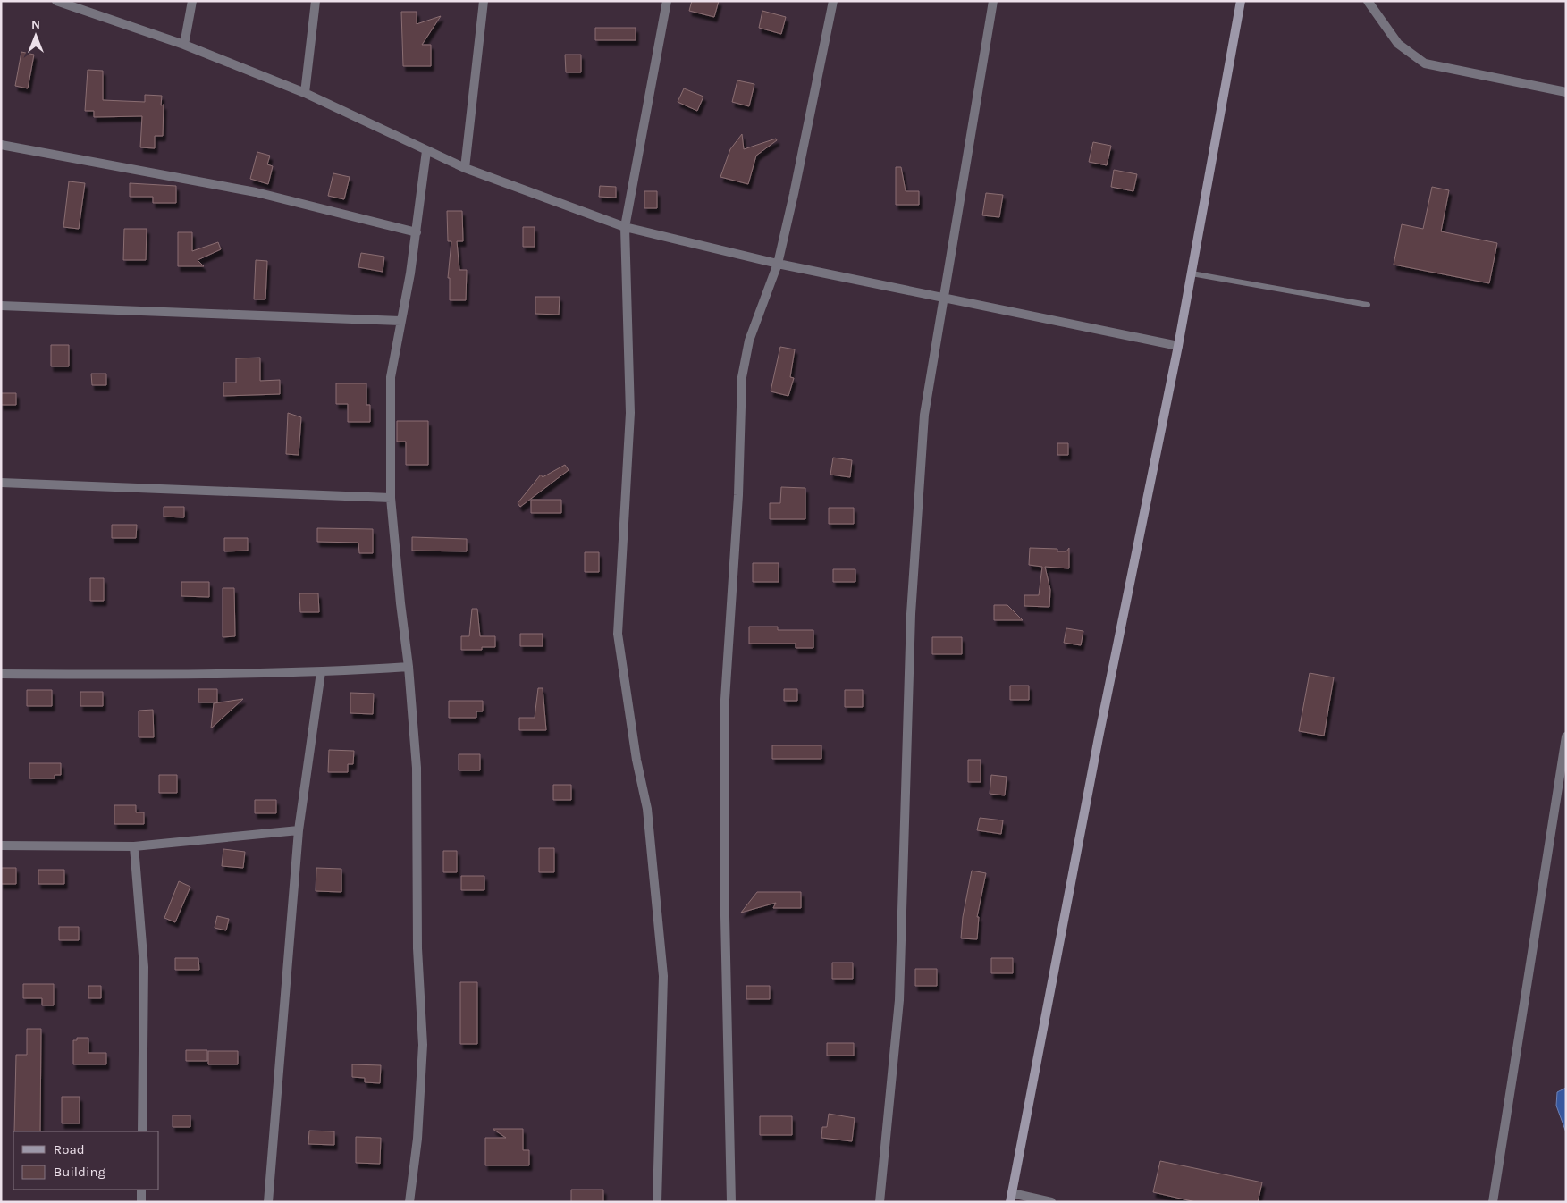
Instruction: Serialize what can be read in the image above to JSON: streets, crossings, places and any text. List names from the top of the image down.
{
  "legend": ["Road", "Building"],
  "north": "top"
}
